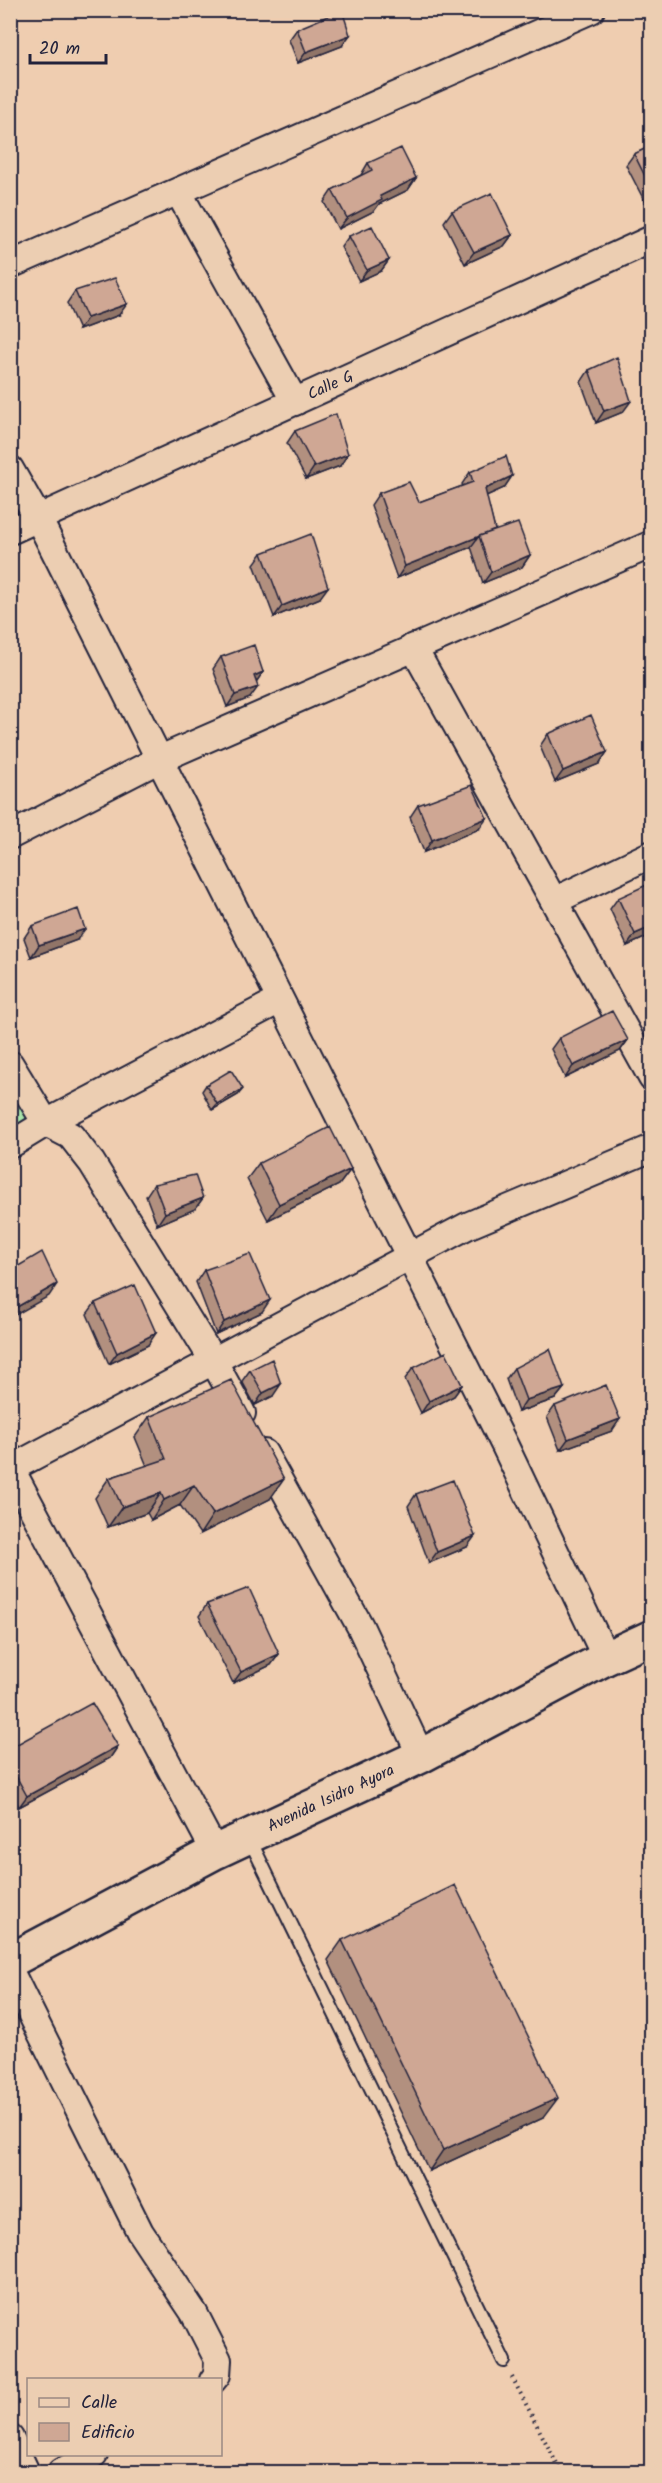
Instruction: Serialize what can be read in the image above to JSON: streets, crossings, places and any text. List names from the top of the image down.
{
  "streets": {
    "street": ["Calle G", "Avenida Isidro Ayora"]
  },
  "legend": ["Calle", "Edificio"],
  "scale_bar": "20 m"
}
